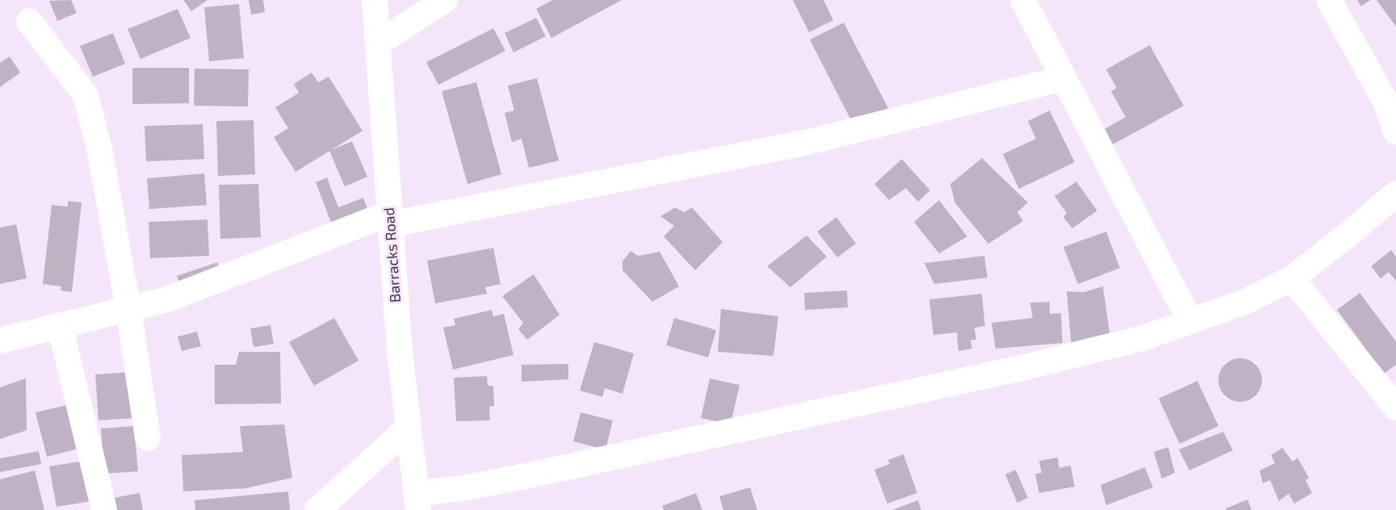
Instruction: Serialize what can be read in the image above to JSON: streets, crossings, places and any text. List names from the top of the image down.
{
  "streets": {
    "street": ["Barracks Road"]
  }
}
